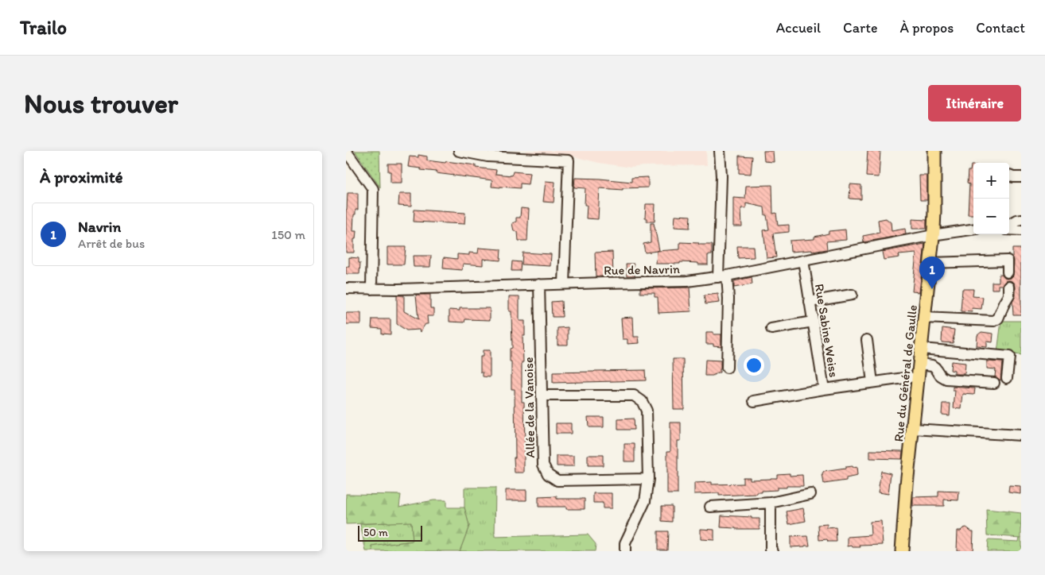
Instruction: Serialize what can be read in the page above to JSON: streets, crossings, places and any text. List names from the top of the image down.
{
  "streets": {
    "main road": ["Rue du Général de Gaulle"],
    "street": ["Rue de Navrin", "Rue Sabine Weiss", "Allée de la Vanoise"]
  },
  "crossings": [
    ["Rue de Navrin", "Rue Sabine Weiss"],
    ["Rue de Navrin", "Rue du Général de Gaulle"],
    ["Rue de Navrin", "Allée de la Vanoise"]
  ],
  "scale_bar": "50 m",
  "page": {
    "header": "Trailo",
    "nav": [
      "Accueil",
      "Carte",
      "À propos",
      "Contact"
    ],
    "buttons": "Itinéraire",
    "title": "Nous trouver",
    "heading": "À proximité",
    "map_buttons": ["+", "−"],
    "list": [
      {
        "mark": "1",
        "name": "Navrin",
        "note": "Arrêt de bus",
        "value": "150 m"
      }
    ],
    "pins": "1",
    "scale": "50 m"
  }
}
